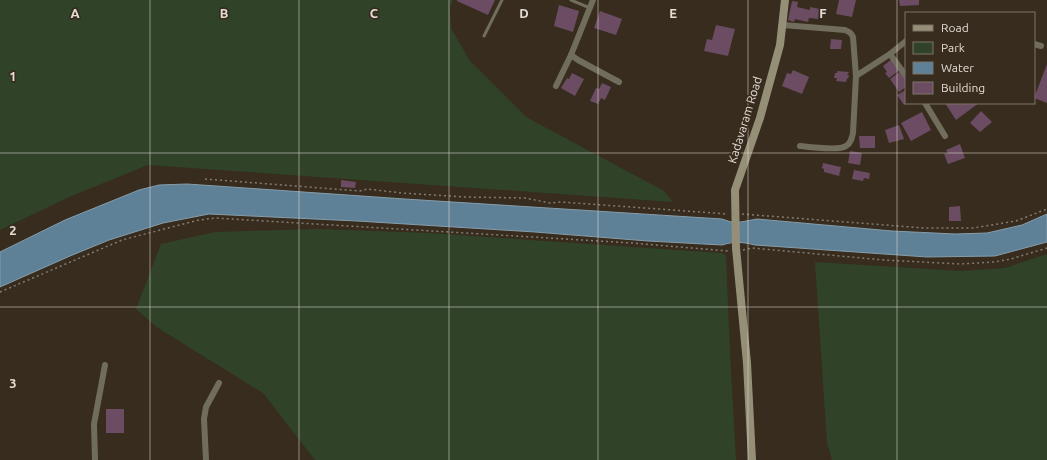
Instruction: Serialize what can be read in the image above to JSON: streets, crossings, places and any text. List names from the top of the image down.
{
  "streets": {
    "main road": ["Kadavaram Road"]
  },
  "legend": [
    "Road",
    "Park",
    "Water",
    "Building"
  ],
  "grid": {
    "columns": [
      "A",
      "B",
      "C",
      "D",
      "E",
      "F"
    ],
    "rows": ["1", "2", "3"]
  }
}
